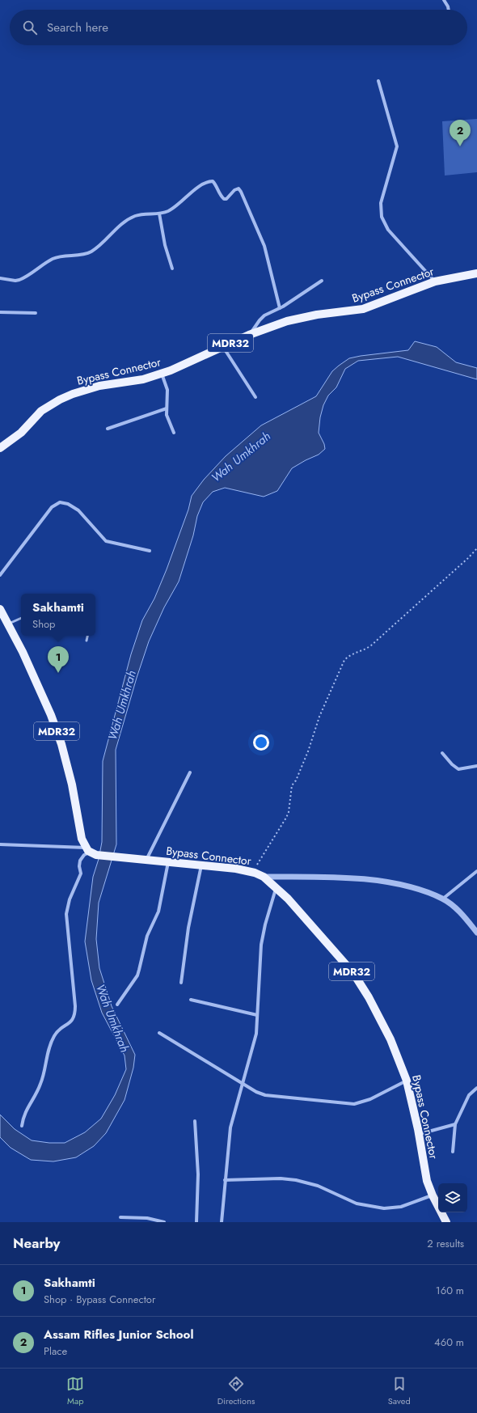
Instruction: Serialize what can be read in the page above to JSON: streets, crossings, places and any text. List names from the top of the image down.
{
  "streets": {
    "main road": ["Bypass Connector", "MDR32"]
  },
  "crossings": [
    ["Bypass Connector", "MDR32"]
  ],
  "water": ["Wah Umkhrah"],
  "page": {
    "search": "Search here",
    "pins": ["2", "1"],
    "popup": ["Sakhamti", "Shop"],
    "heading": ["Nearby", "2 results"],
    "list": [
      {
        "mark": "1",
        "name": "Sakhamti",
        "note": "Shop · Bypass Connector",
        "value": "160 m"
      },
      {
        "mark": "2",
        "name": "Assam Rifles Junior School",
        "note": "Place",
        "value": "460 m"
      }
    ],
    "nav": ["Map", "Directions", "Saved"]
  }
}
